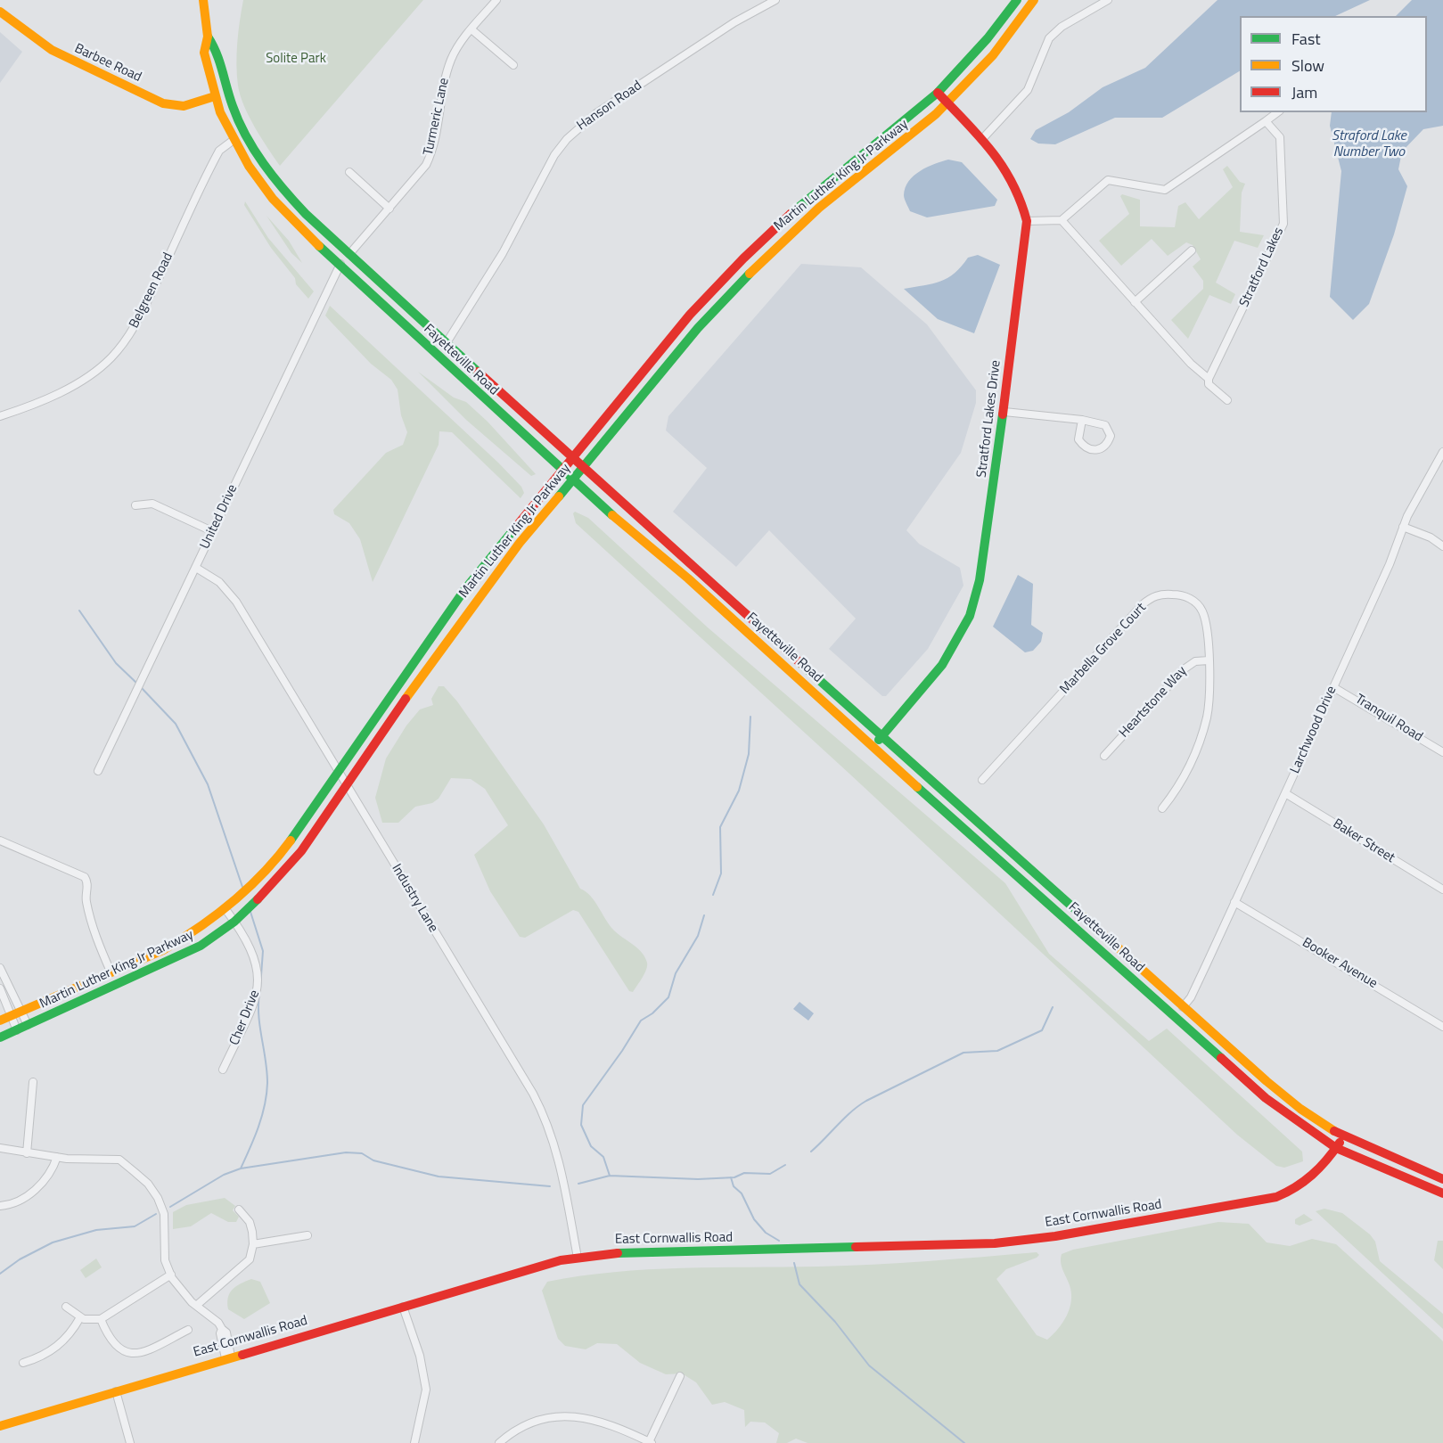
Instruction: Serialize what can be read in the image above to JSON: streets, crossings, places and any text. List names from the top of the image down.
{
  "streets": {
    "main road": [
      "Barbee Road",
      "Martin Luther King Jr Parkway",
      "Fayetteville Road",
      "Stratford Lakes Drive",
      "East Cornwallis Road"
    ],
    "street": [
      "Hanson Road",
      "Turmeric Lane",
      "Stratford Lakes",
      "Belgreen Road",
      "United Drive",
      "Marbella Grove Court",
      "Heartstone Way",
      "Tranquil Road",
      "Larchwood Drive",
      "Baker Street",
      "Industry Lane",
      "Booker Avenue",
      "Cher Drive"
    ]
  },
  "crossings": [
    ["Barbee Road", "Fayetteville Road"],
    ["Hanson Road", "Fayetteville Road"],
    ["Turmeric Lane", "Fayetteville Road"],
    ["Martin Luther King Jr Parkway", "Fayetteville Road"],
    ["Martin Luther King Jr Parkway", "Stratford Lakes Drive"],
    ["Martin Luther King Jr Parkway", "Industry Lane"],
    ["Martin Luther King Jr Parkway", "Cher Drive"],
    ["Belgreen Road", "Fayetteville Road"],
    ["Fayetteville Road", "Stratford Lakes Drive"],
    ["Fayetteville Road", "United Drive"],
    ["Fayetteville Road", "Larchwood Drive"],
    ["Fayetteville Road", "East Cornwallis Road"],
    ["United Drive", "Industry Lane"],
    ["Marbella Grove Court", "Heartstone Way"],
    ["Tranquil Road", "Larchwood Drive"],
    ["Larchwood Drive", "Baker Street"],
    ["Larchwood Drive", "Booker Avenue"],
    ["Industry Lane", "East Cornwallis Road"]
  ],
  "water": ["Straford Lake Number Two"],
  "parks": ["Solite Park"],
  "legend": ["Fast", "Slow", "Jam"]
}
